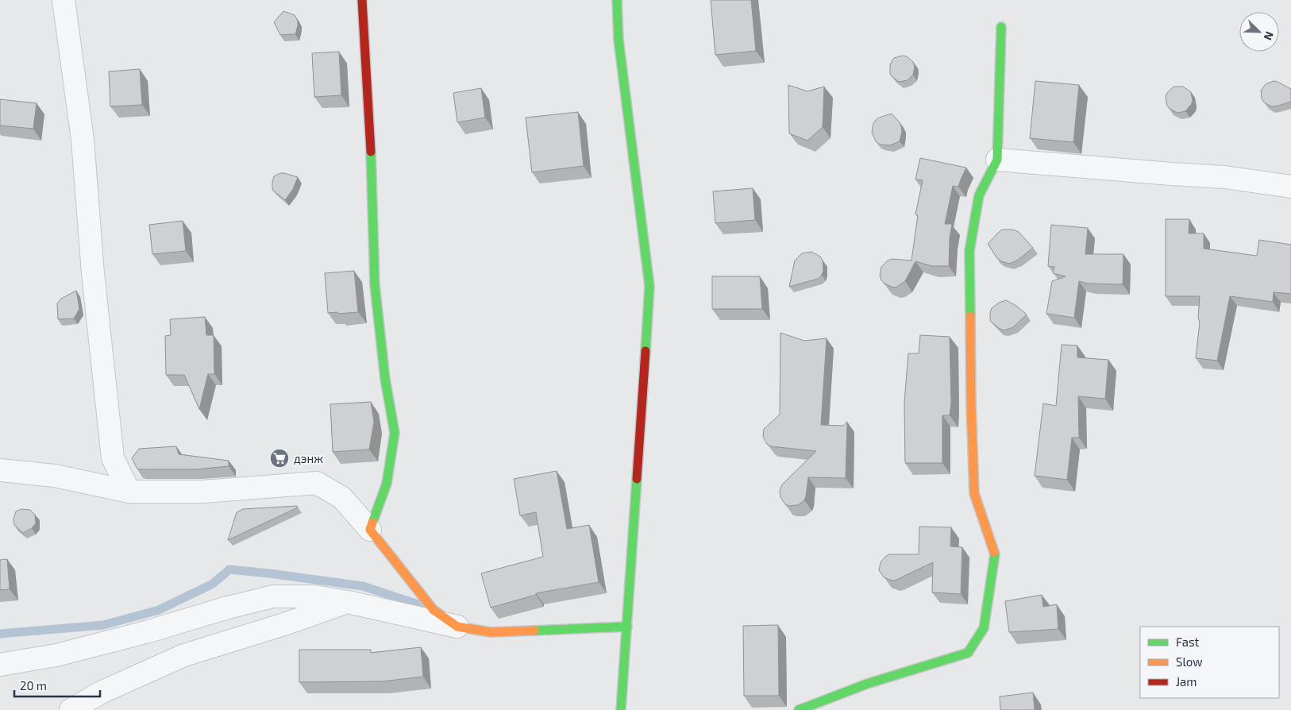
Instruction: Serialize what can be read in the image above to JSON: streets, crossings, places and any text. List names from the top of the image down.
{
  "places": {
    "supermarket": ["дэнж"]
  },
  "legend": ["Fast", "Slow", "Jam"],
  "scale_bar": "20 m",
  "north": "bottom right"
}
